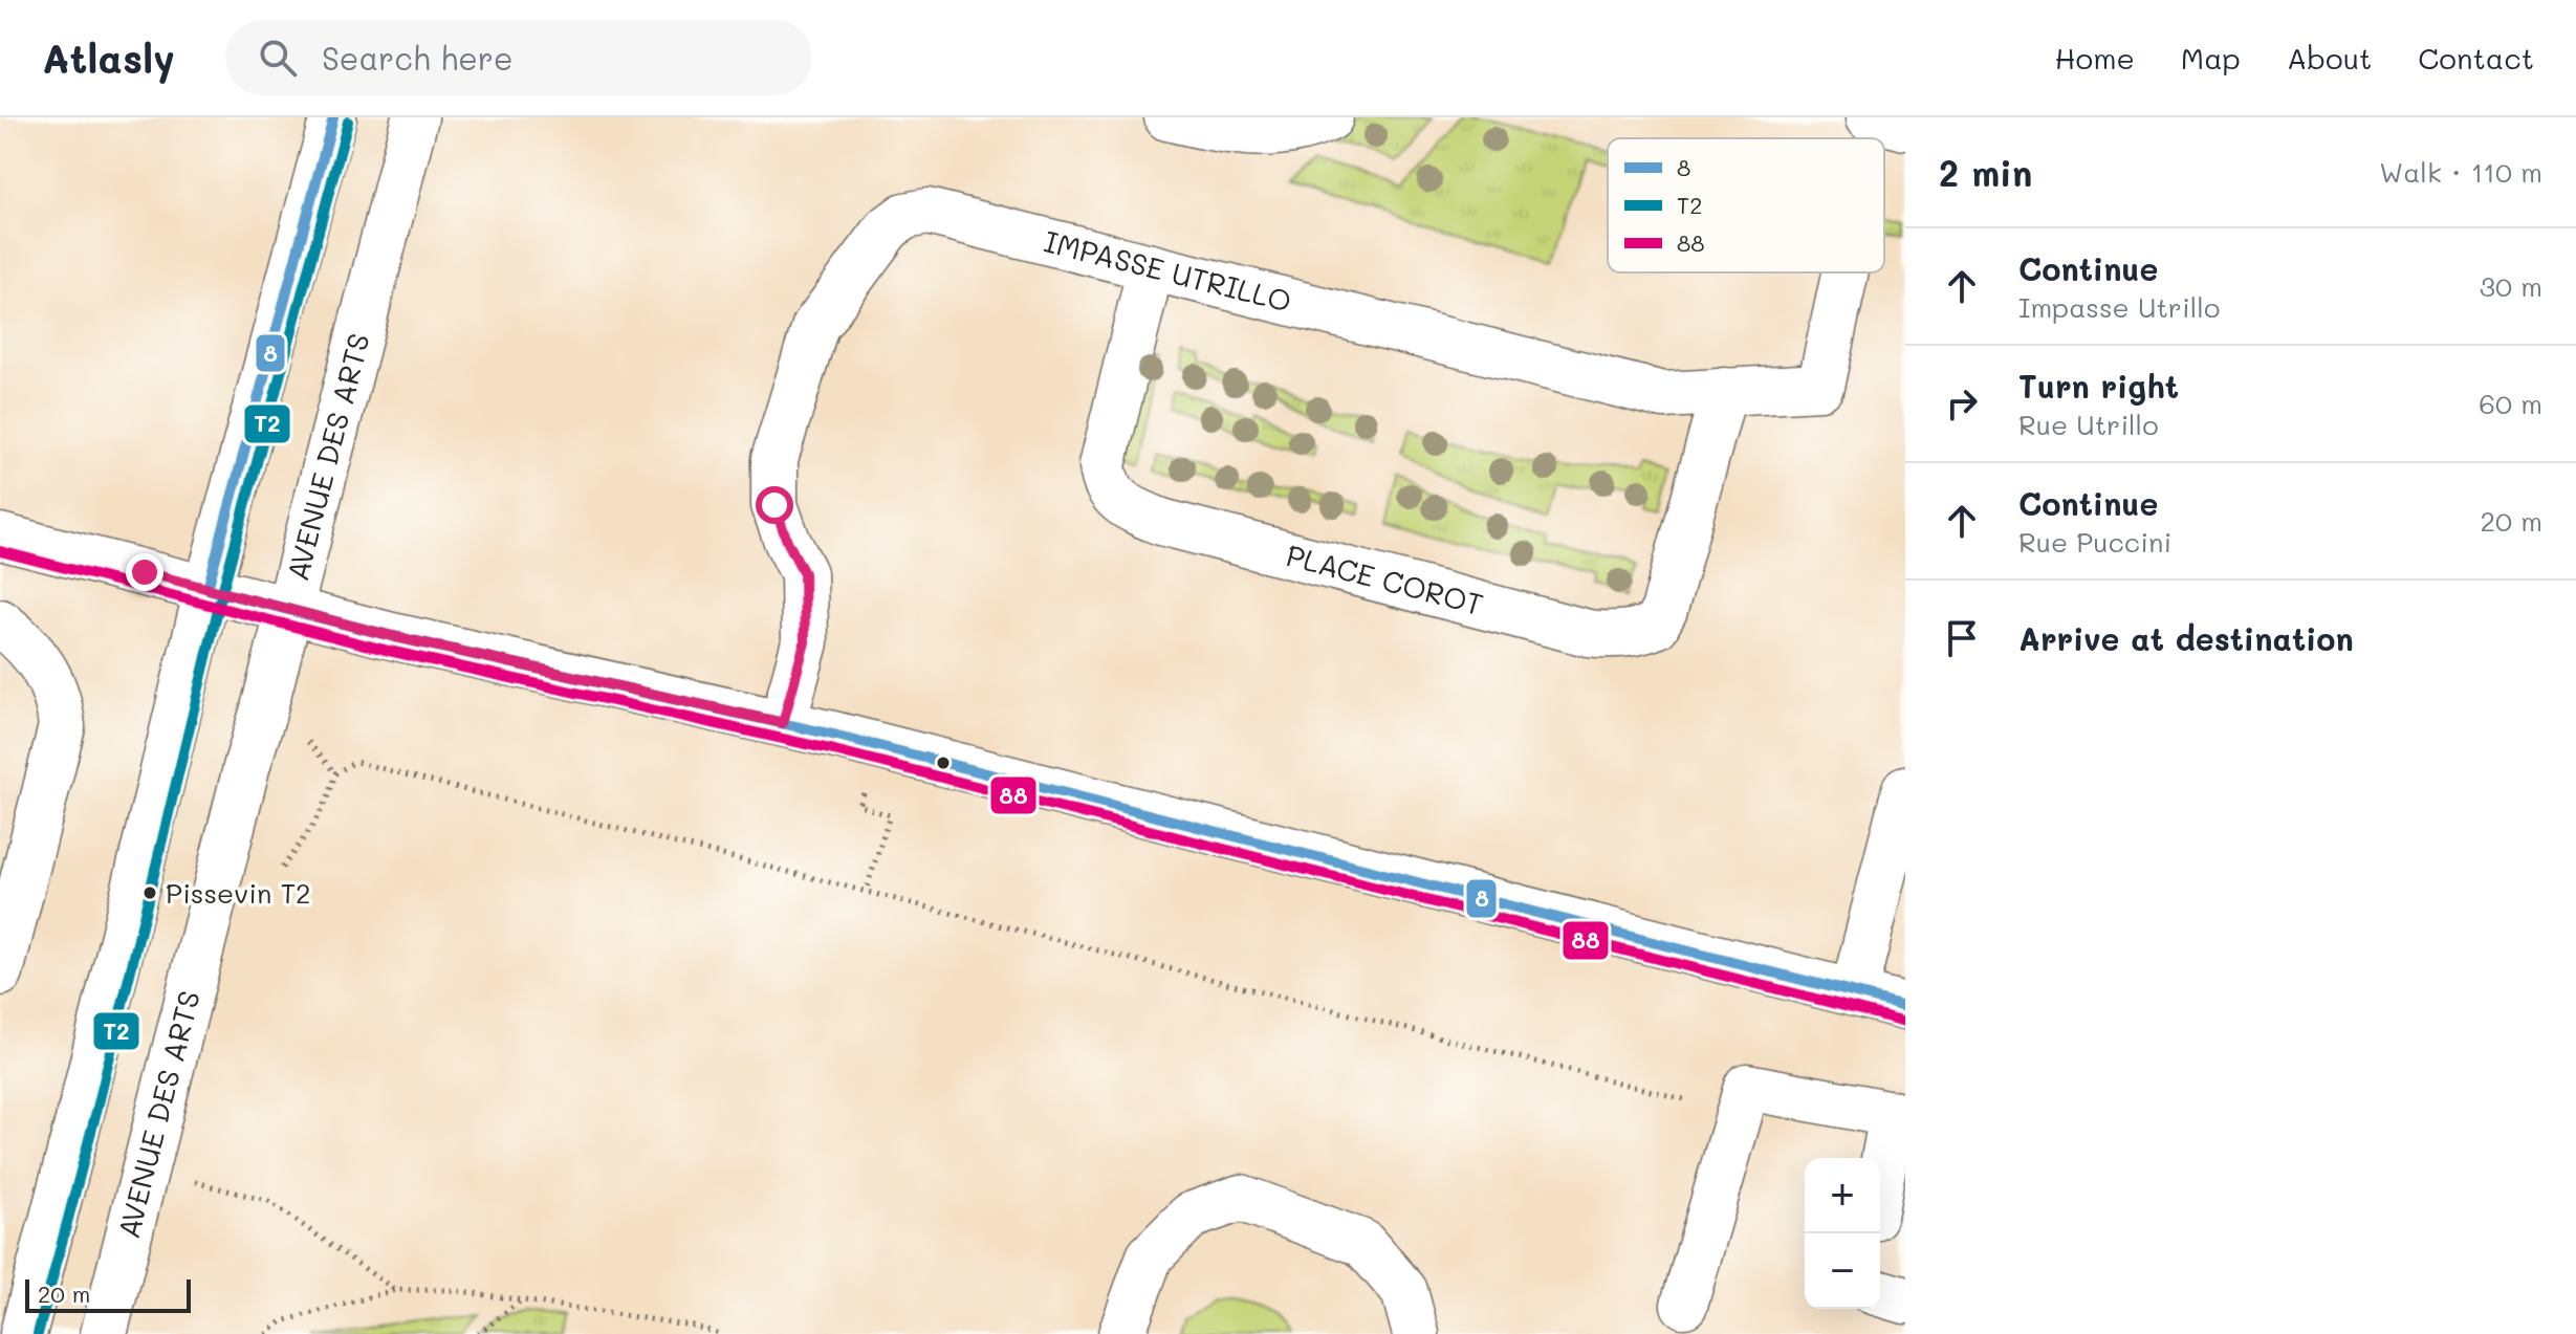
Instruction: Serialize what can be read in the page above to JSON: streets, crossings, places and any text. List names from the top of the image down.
{
  "streets": {
    "street": ["IMPASSE UTRILLO", "AVENUE DES ARTS", "PLACE COROT"]
  },
  "crossings": [
    ["IMPASSE UTRILLO", "PLACE COROT"]
  ],
  "places": ["Pissevin T2"],
  "lines": ["transit line 8", "transit line T2", "transit line 88"],
  "legend": ["8", "T2", "88"],
  "scale_bar": "20 m",
  "page": {
    "header": "Atlasly",
    "search": "Search here",
    "nav": [
      "Home",
      "Map",
      "About",
      "Contact"
    ],
    "heading": ["2 min", "Walk · 110 m"],
    "list": [
      ["Continue", "Impasse Utrillo", "30 m"],
      ["Turn right", "Rue Utrillo", "60 m"],
      ["Continue", "Rue Puccini", "20 m"],
      "Arrive at destination"
    ],
    "map_buttons": ["+", "−"],
    "scale": "20 m"
  }
}
